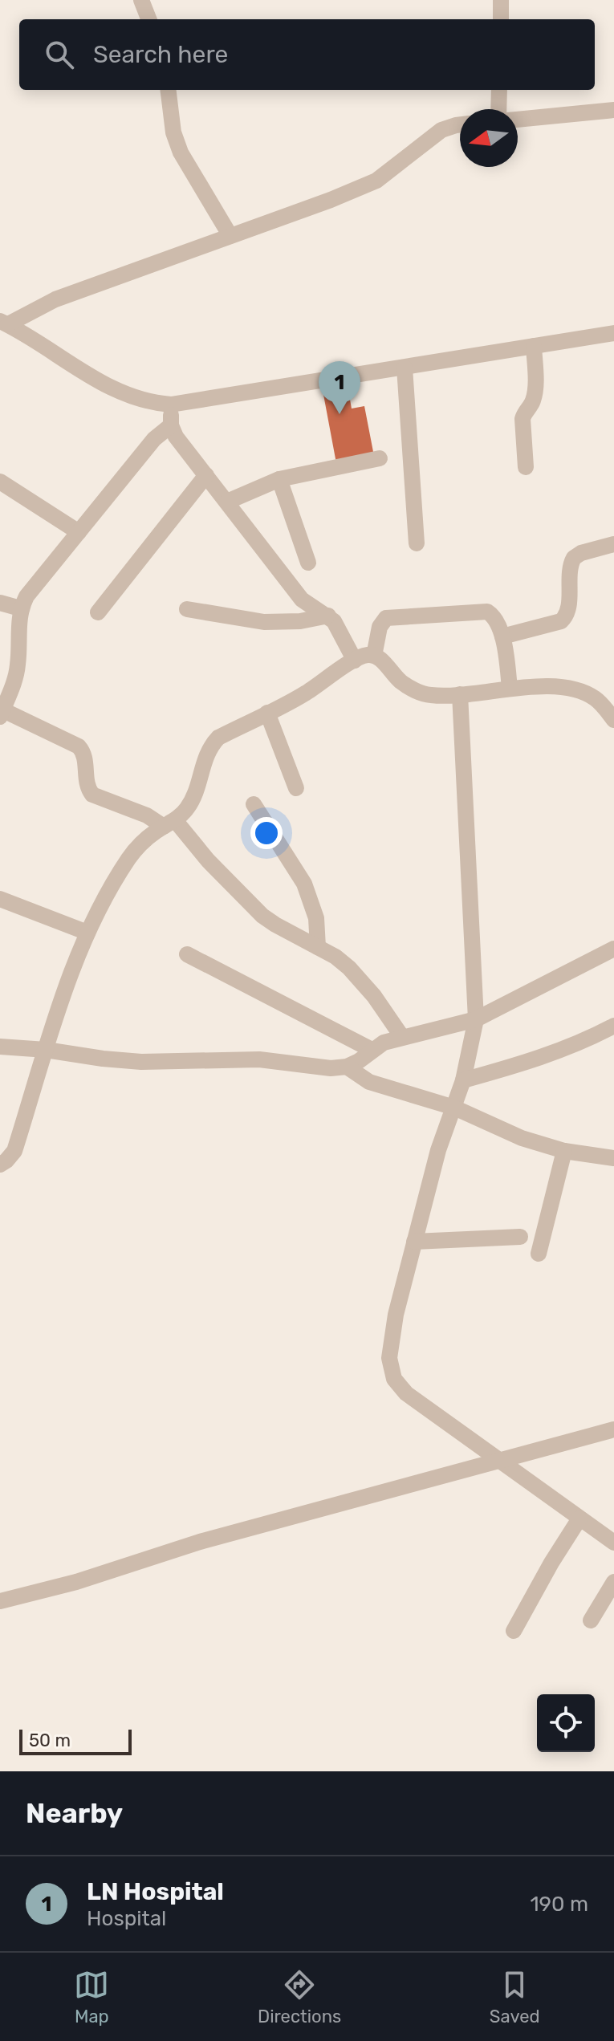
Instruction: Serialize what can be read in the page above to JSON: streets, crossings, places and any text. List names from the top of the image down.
{
  "scale_bar": "50 m",
  "north": "left",
  "page": {
    "search": "Search here",
    "pins": "1",
    "scale": "50 m",
    "heading": "Nearby",
    "list": [
      {
        "mark": "1",
        "name": "LN Hospital",
        "note": "Hospital",
        "value": "190 m"
      }
    ],
    "nav": ["Map", "Directions", "Saved"]
  }
}
